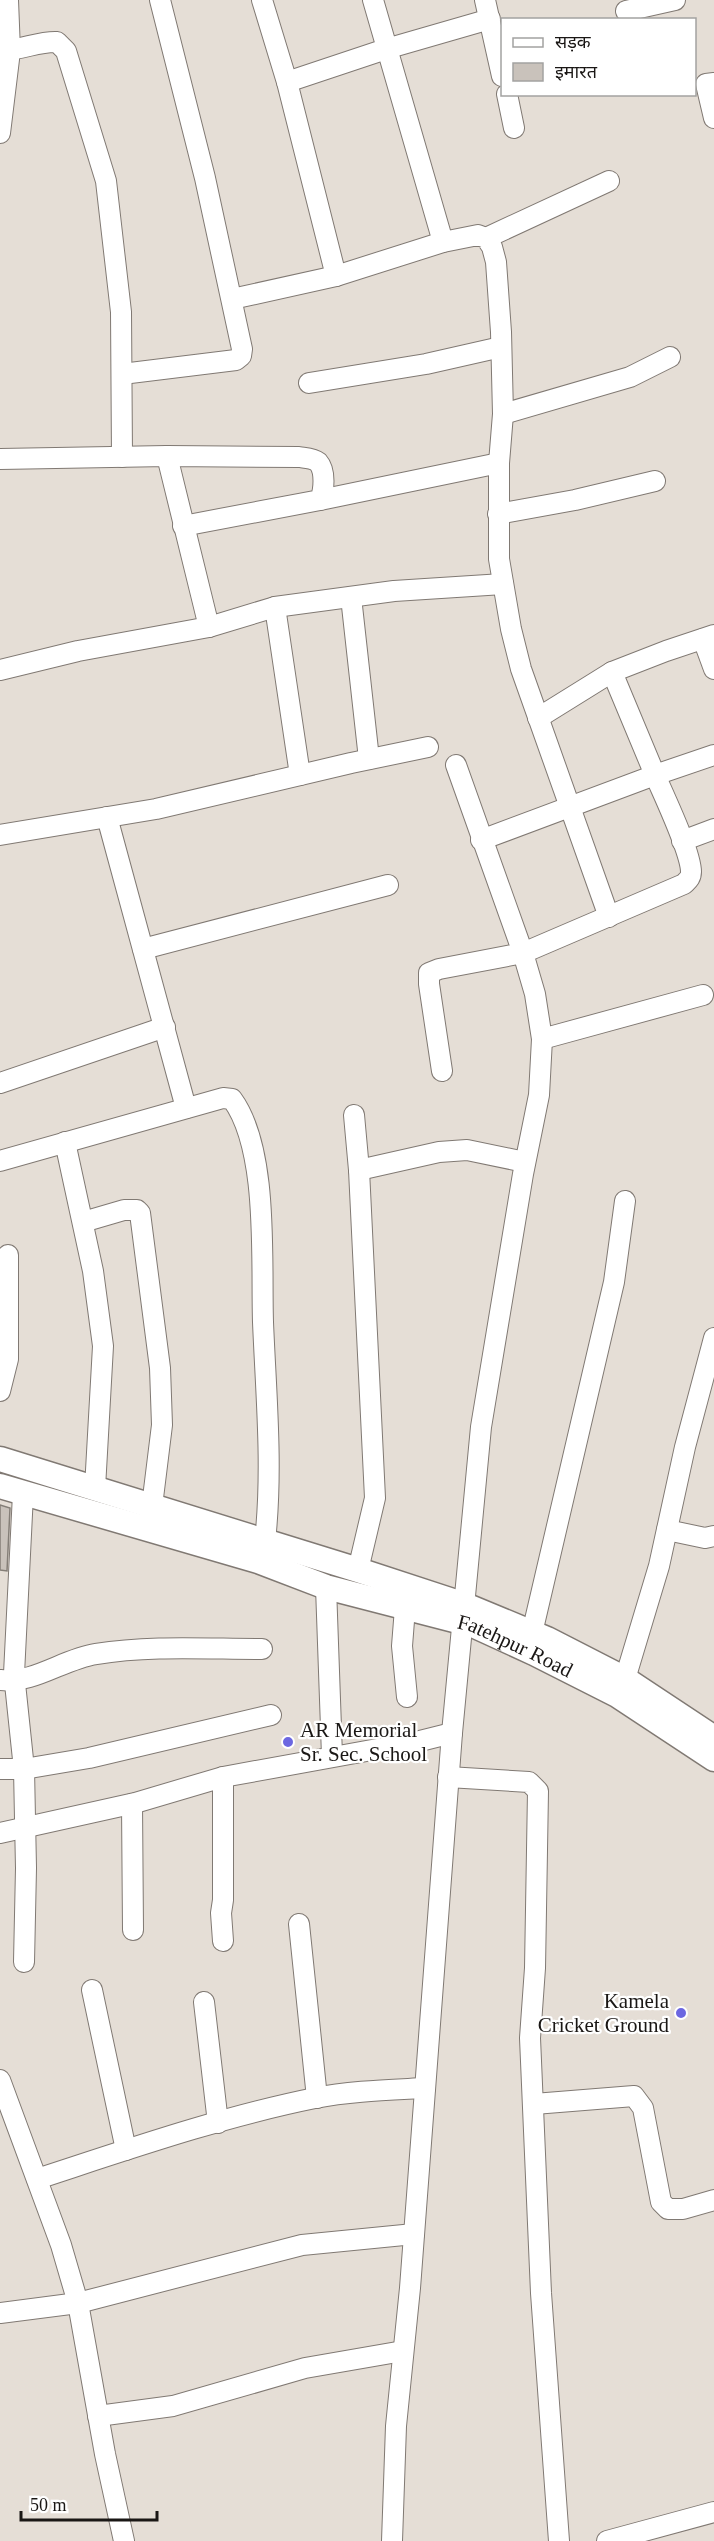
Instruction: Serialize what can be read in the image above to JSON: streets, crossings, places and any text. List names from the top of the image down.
{
  "streets": {
    "street": ["Fatehpur Road"]
  },
  "places": ["AR Memorial Sr. Sec. School", "Kamela Cricket Ground"],
  "legend": ["सड़क", "इमारत"],
  "scale_bar": "50 m"
}
